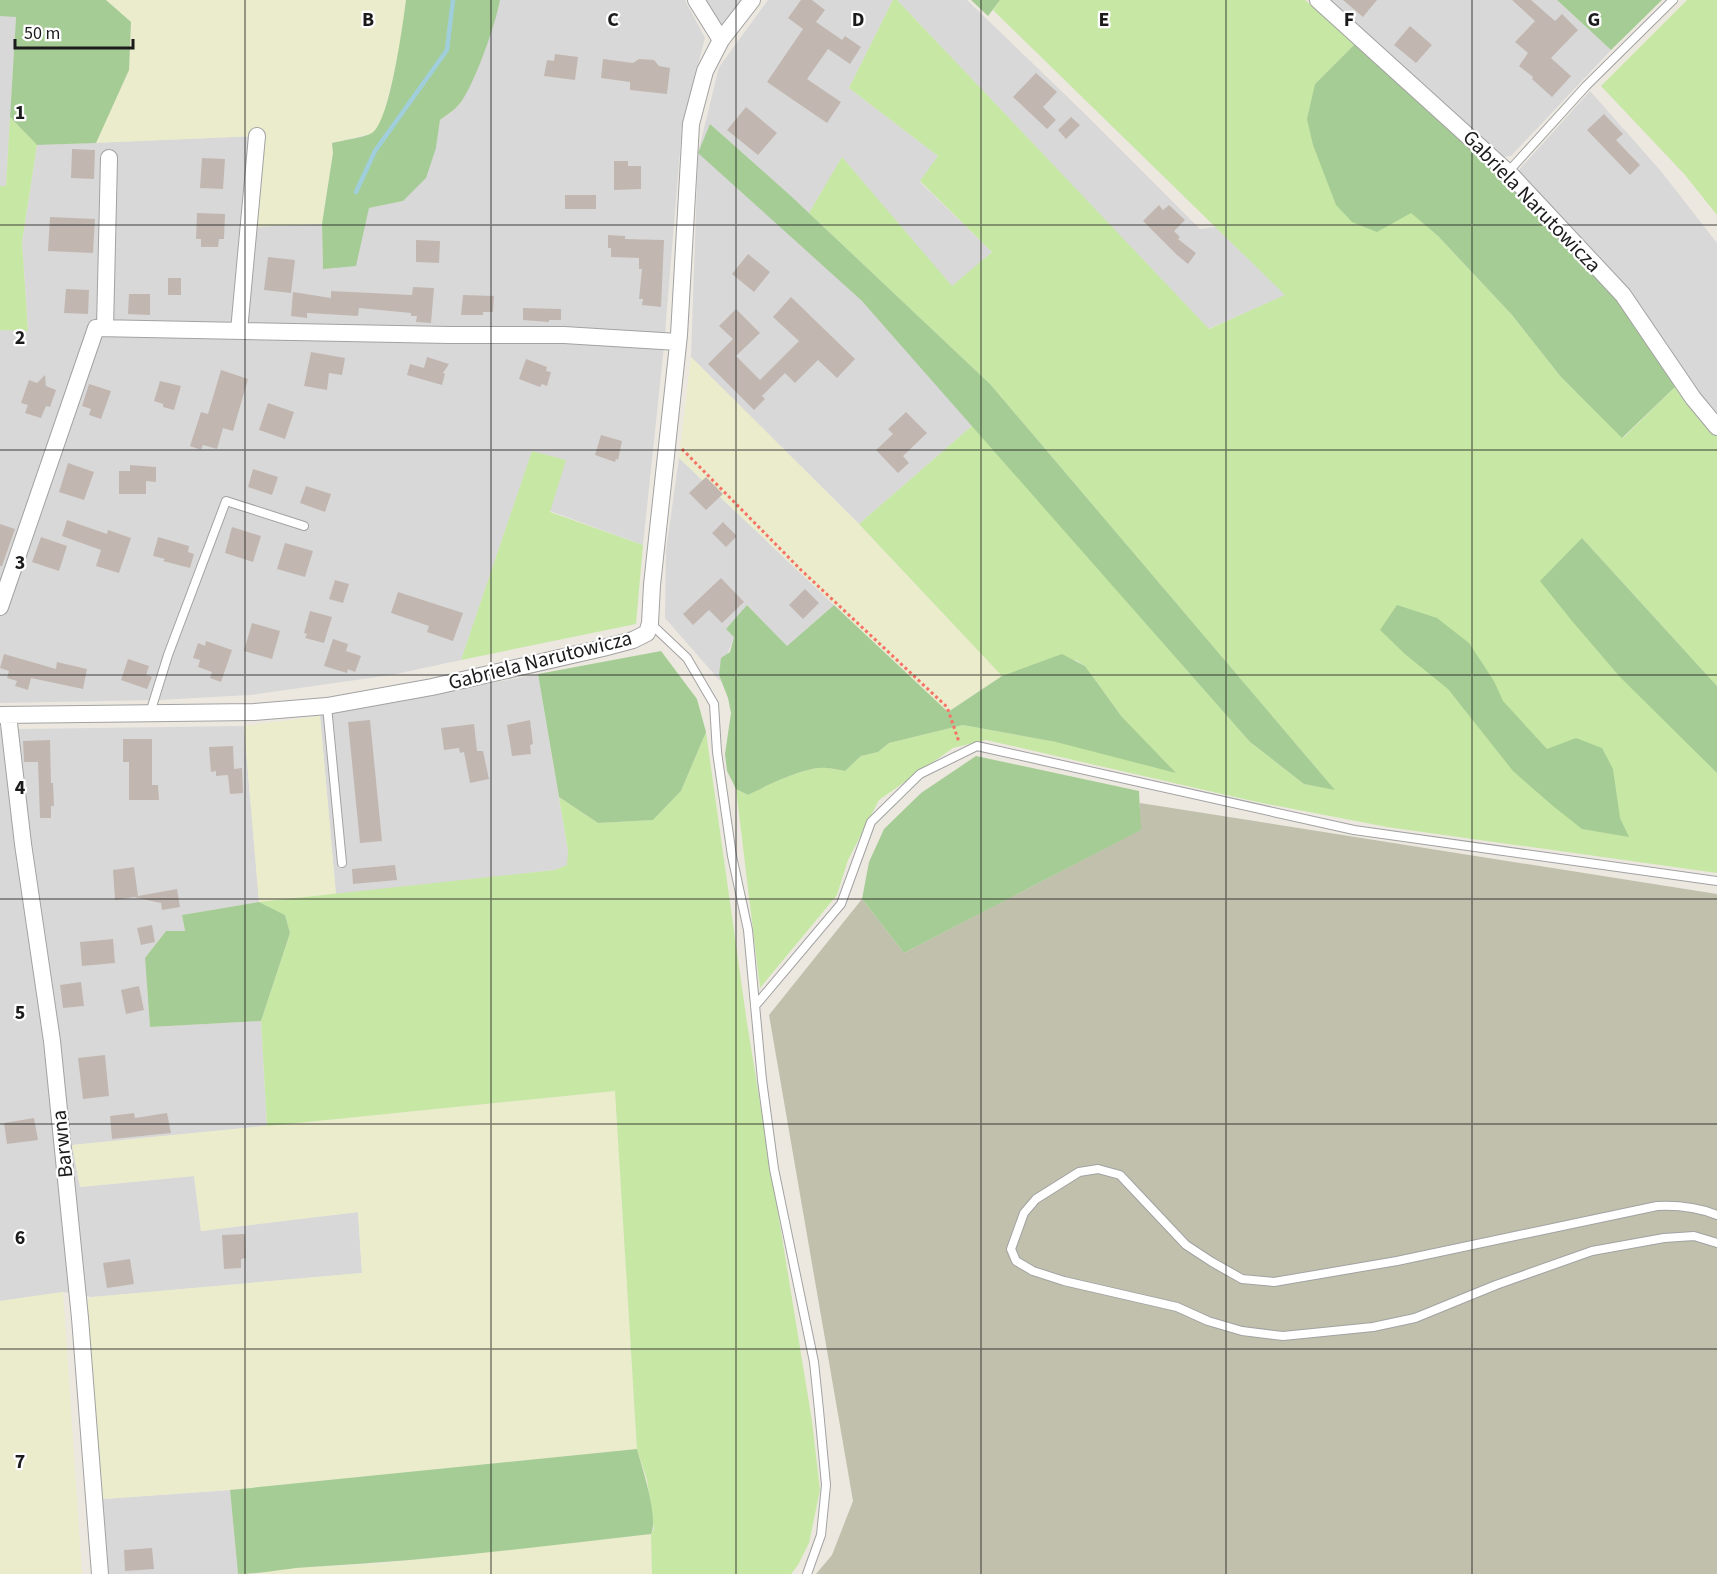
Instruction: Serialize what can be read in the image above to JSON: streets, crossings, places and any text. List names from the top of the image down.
{
  "streets": {
    "street": ["Gabriela Narutowicza", "Barwna"]
  },
  "crossings": [
    ["Gabriela Narutowicza", "Barwna"]
  ],
  "scale_bar": "50 m",
  "grid": {
    "columns": [
      "B",
      "C",
      "D",
      "E",
      "F",
      "G"
    ],
    "rows": [
      "1",
      "2",
      "3",
      "4",
      "5",
      "6",
      "7"
    ]
  }
}
